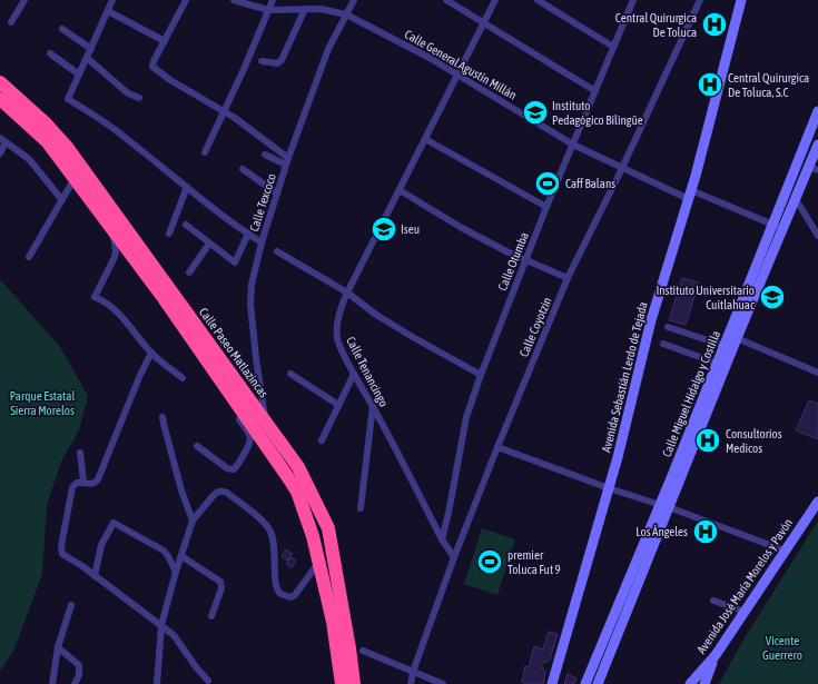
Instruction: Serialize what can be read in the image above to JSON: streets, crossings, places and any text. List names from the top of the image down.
{
  "streets": {
    "highway": ["Calle Paseo Matlazincas"],
    "main road": ["Avenida Sebastián Lerdo de Tejada", "Calle Miguel Hidalgo y Costilla", "Avenida José María Morelos y Pavón"],
    "street": [
      "Calle General Agustín Millán",
      "Calle Texcoco",
      "Calle Otumba",
      "Calle Coyotzin",
      "Calle Tenancingo"
    ]
  },
  "crossings": [
    ["Calle General Agustín Millán", "Calle Texcoco"],
    ["Calle General Agustín Millán", "Calle Otumba"],
    ["Calle General Agustín Millán", "Calle Coyotzin"],
    ["Calle General Agustín Millán", "Calle Tenancingo"],
    ["Calle General Agustín Millán", "Avenida Sebastián Lerdo de Tejada"],
    ["Calle General Agustín Millán", "Calle Miguel Hidalgo y Costilla"],
    ["Calle Texcoco", "Calle Paseo Matlazincas"],
    ["Calle Otumba", "Calle Tenancingo"],
    ["Calle Coyotzin", "Calle Tenancingo"]
  ],
  "parks": ["Parque Estatal Sierra Morelos", "Vicente Guerrero"],
  "places": {
    "hospital": [
      "Central Quirurgica De Toluca",
      "Central Quirurgica De Toluca, S.C",
      "Consultorios Medicos",
      "Los Ángeles"
    ],
    "school or university": ["Instituto Pedagógico Bilingüe", "Iseu", "Instituto Universitario Cuitlahuac"],
    "sports": ["Caff Balans", "premier Toluca Fut 9"]
  }
}
